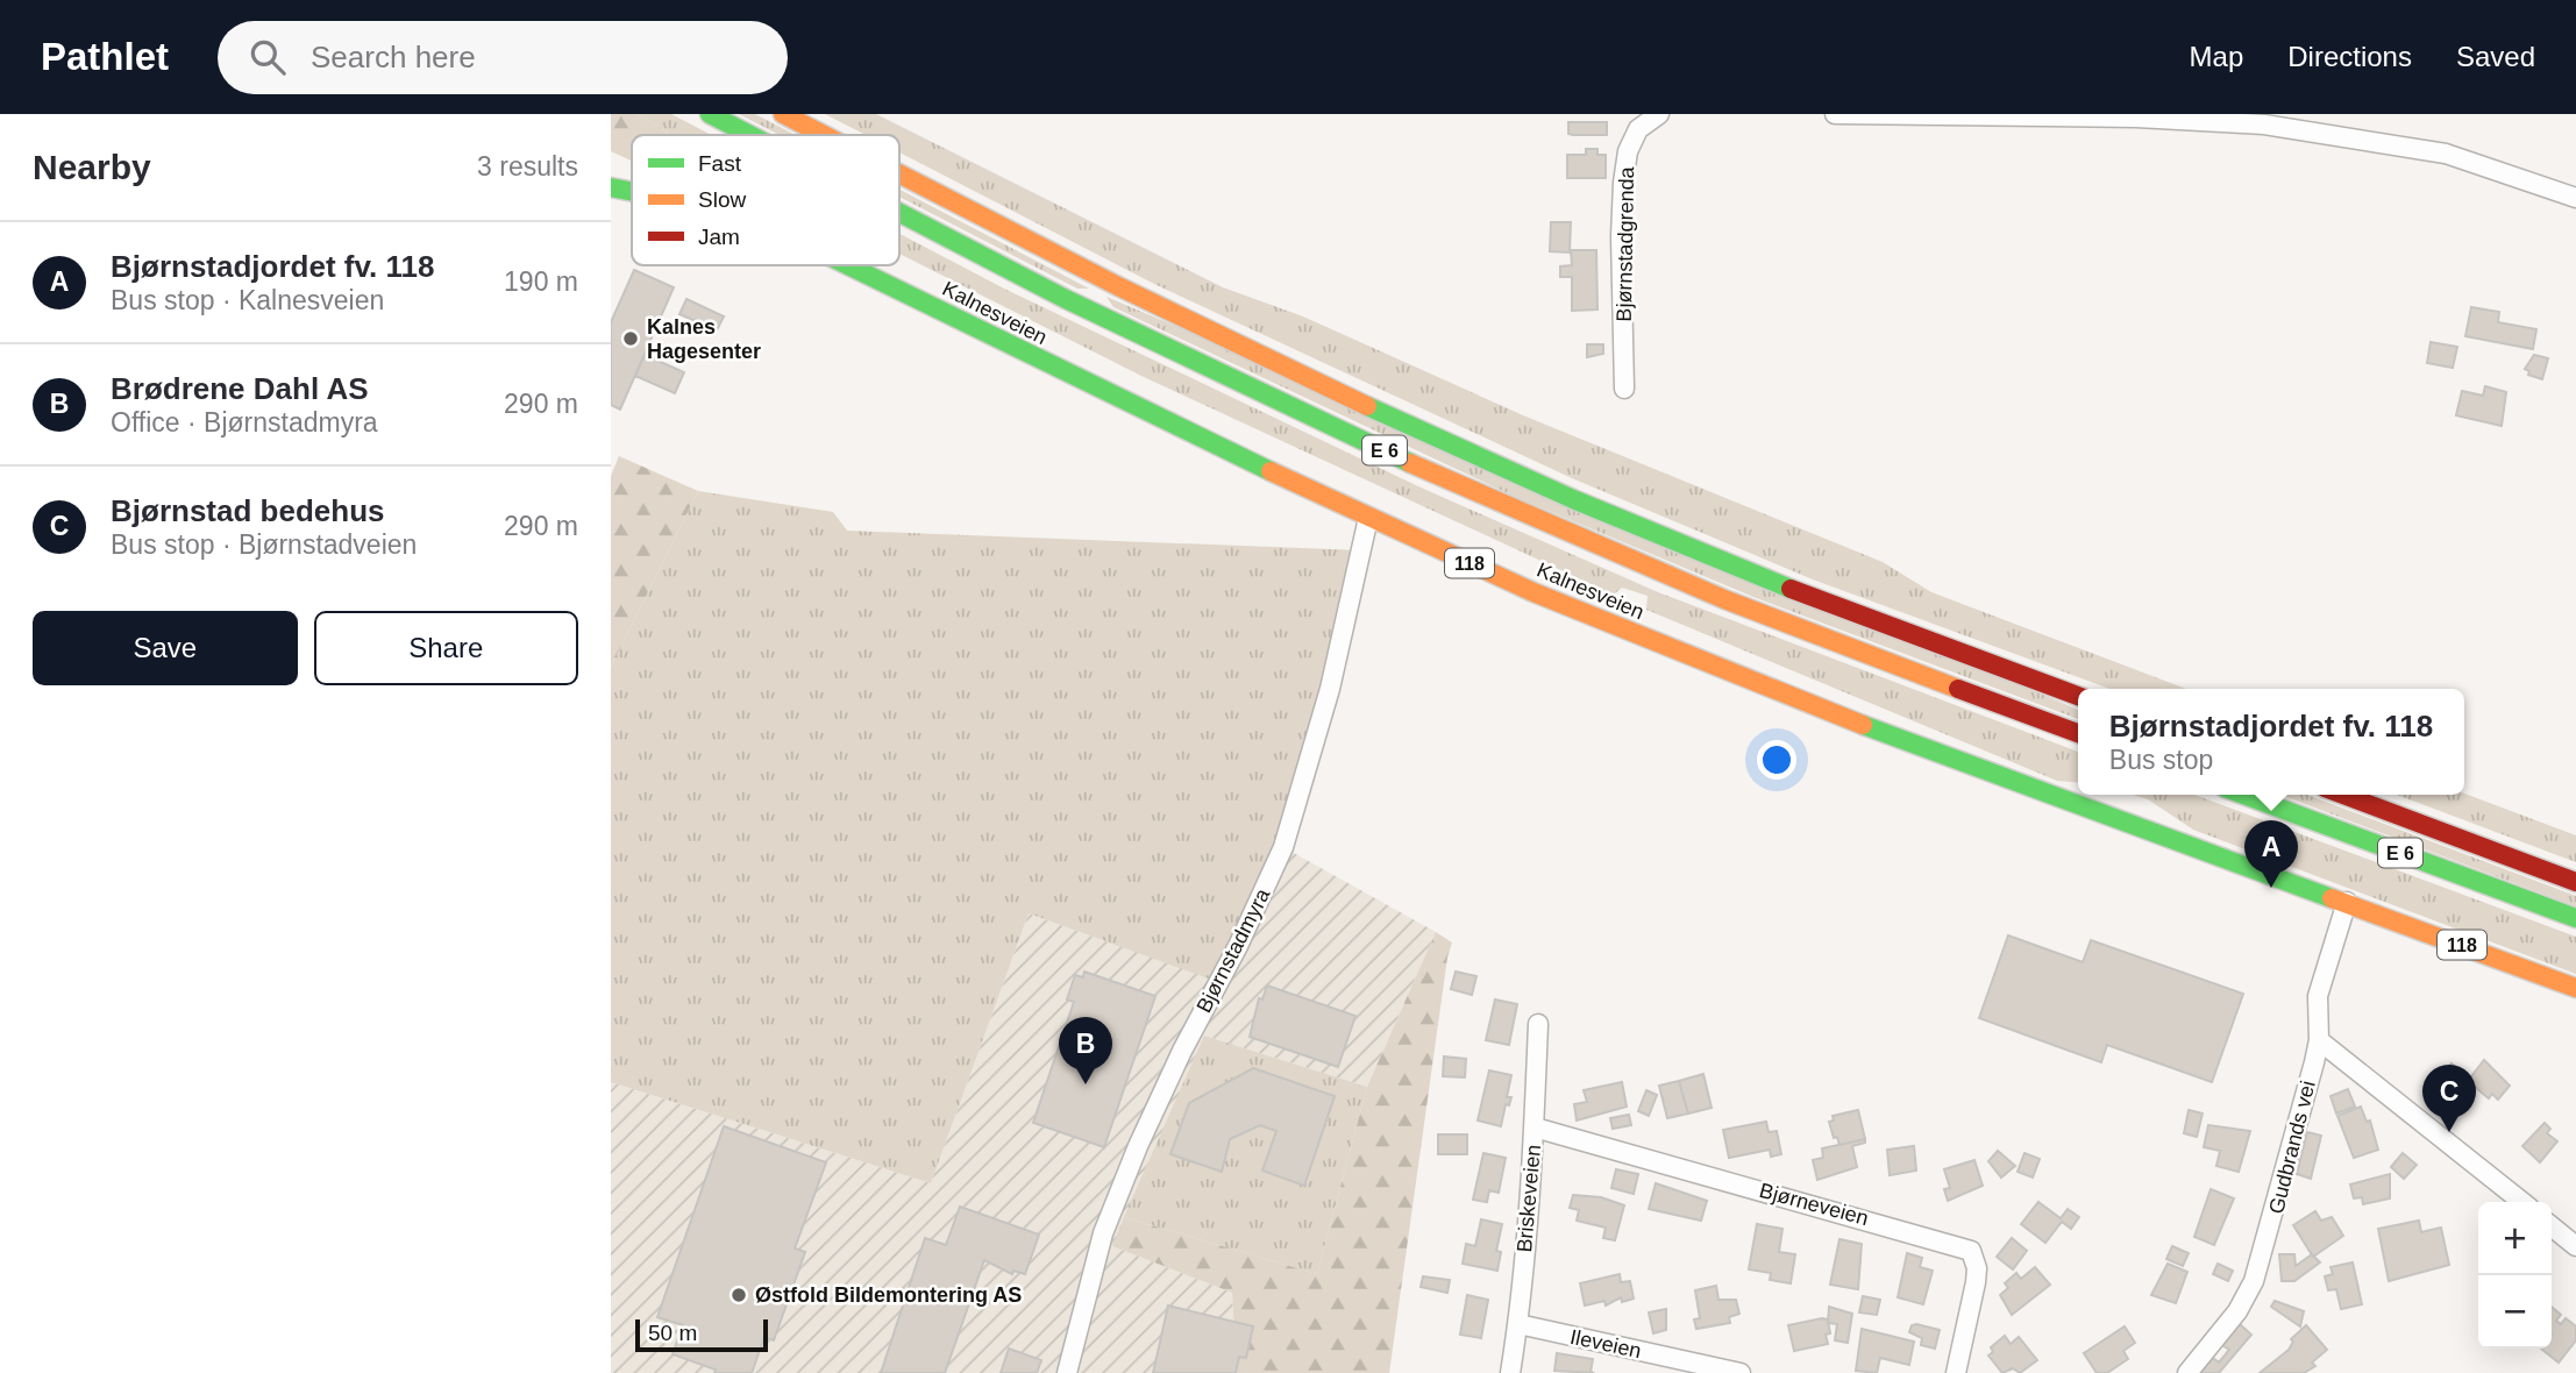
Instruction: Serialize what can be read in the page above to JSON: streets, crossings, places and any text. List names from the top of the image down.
{
  "streets": {
    "main road": ["Kalnesveien", "E 6", "118"],
    "street": [
      "Bjørnstadgrenda",
      "Bjørnstadmyra",
      "Gudbrands vei",
      "Briskeveien",
      "Bjørneveien",
      "Ileveien"
    ]
  },
  "crossings": [
    ["Kalnesveien", "Bjørnstadmyra"],
    ["Kalnesveien", "Gudbrands vei"],
    ["Briskeveien", "Bjørneveien"],
    ["Briskeveien", "Ileveien"]
  ],
  "places": ["Kalnes Hagesenter", "Østfold Bildemontering AS"],
  "legend": ["Fast", "Slow", "Jam"],
  "scale_bar": "50 m",
  "page": {
    "header": "Pathlet",
    "search": "Search here",
    "nav": ["Map", "Directions", "Saved"],
    "heading": ["Nearby", "3 results"],
    "list": [
      {
        "mark": "A",
        "name": "Bjørnstadjordet fv. 118",
        "note": "Bus stop · Kalnesveien",
        "value": "190 m"
      },
      {
        "mark": "B",
        "name": "Brødrene Dahl AS",
        "note": "Office · Bjørnstadmyra",
        "value": "290 m"
      },
      {
        "mark": "C",
        "name": "Bjørnstad bedehus",
        "note": "Bus stop · Bjørnstadveien",
        "value": "290 m"
      }
    ],
    "buttons": ["Save", "Share"],
    "popup": ["Bjørnstadjordet fv. 118", "Bus stop"],
    "pins": ["A", "B", "C"],
    "map_buttons": ["+", "−"],
    "scale": "50 m"
  }
}
